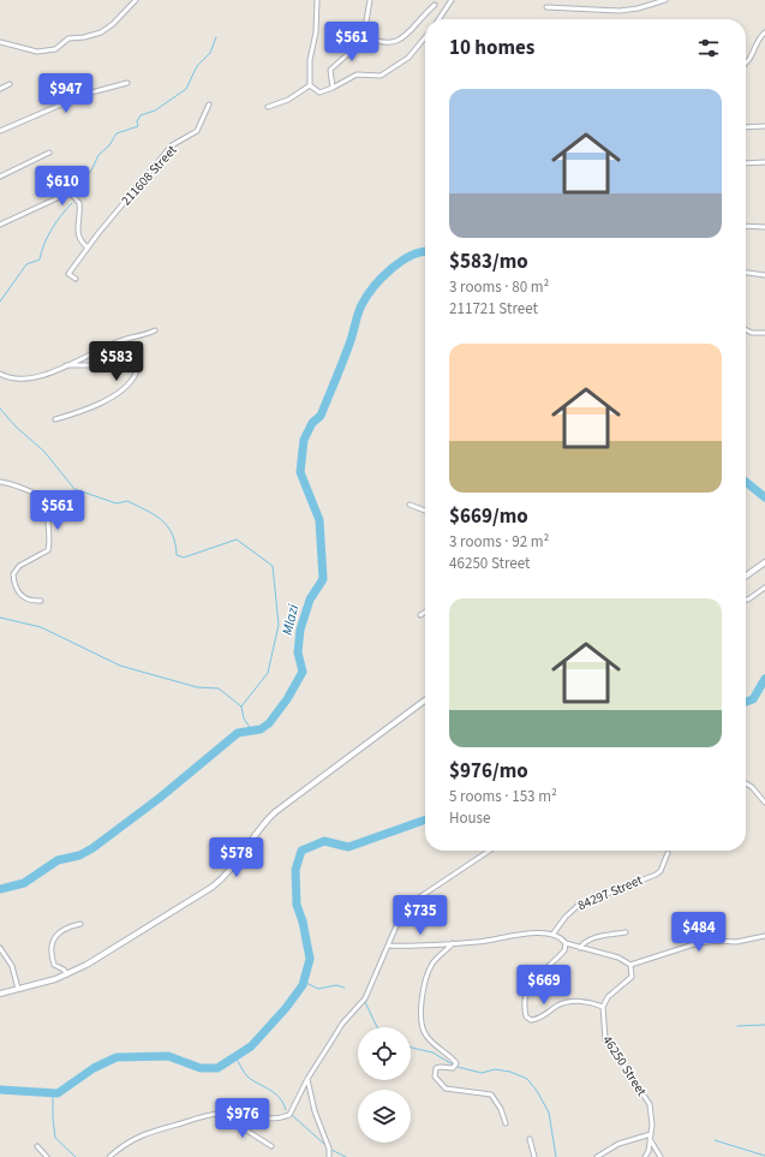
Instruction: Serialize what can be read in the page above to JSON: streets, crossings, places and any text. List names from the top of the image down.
{
  "streets": {
    "street": ["211608 Street", "84297 Street", "46250 Street"]
  },
  "water": ["Mlazi"],
  "page": {
    "heading": "10 homes",
    "price": [
      "$561",
      "$947",
      "$610",
      "$583",
      "$561",
      "$578",
      "$735",
      "$484",
      "$669",
      "$976"
    ],
    "list": [
      {
        "name": "$583/mo",
        "note": "3 rooms · 80 m² · 211721 Street"
      },
      {
        "name": "$669/mo",
        "note": "3 rooms · 92 m² · 46250 Street"
      },
      {
        "name": "$976/mo",
        "note": "5 rooms · 153 m² · House"
      }
    ]
  }
}
